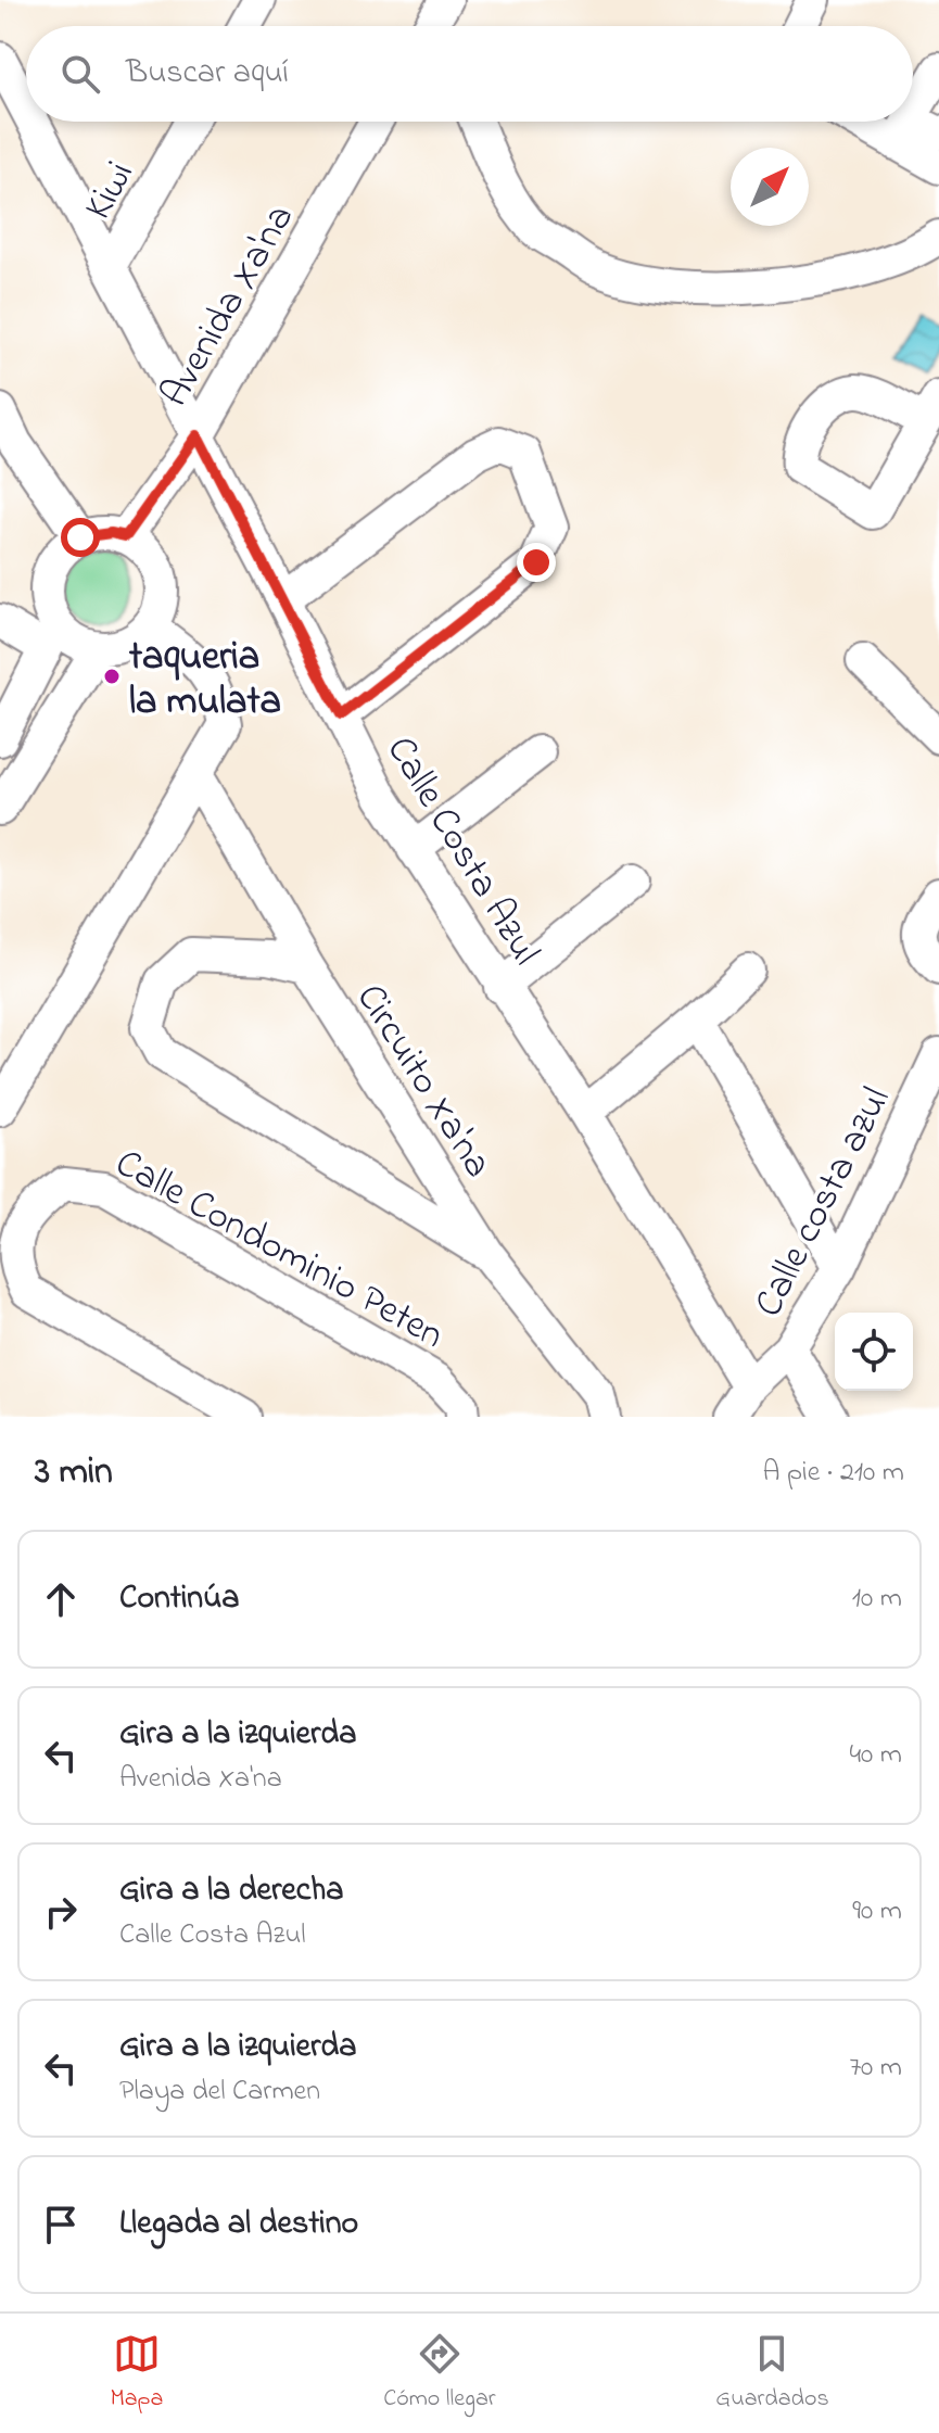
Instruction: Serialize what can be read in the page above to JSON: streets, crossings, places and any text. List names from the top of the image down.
{
  "streets": {
    "street": [
      "Kiwi",
      "Avenida Xa'na",
      "Calle Costa Azul",
      "Circuito Xa'na",
      "Calle costa azul",
      "Calle Condominio Peten"
    ]
  },
  "crossings": [
    ["Kiwi", "Calle Costa Azul"],
    ["Avenida Xa'na", "Calle Costa Azul"],
    ["Calle Costa Azul", "Calle costa azul"]
  ],
  "places": ["taqueria la mulata"],
  "north": "top right",
  "page": {
    "search": "Buscar aquí",
    "heading": ["3 min", "A pie · 210 m"],
    "list": [
      ["Continúa", "10 m"],
      ["Gira a la izquierda", "Avenida Xa'na", "40 m"],
      ["Gira a la derecha", "Calle Costa Azul", "90 m"],
      ["Gira a la izquierda", "Playa del Carmen", "70 m"],
      "Llegada al destino"
    ],
    "nav": ["Mapa", "Cómo llegar", "Guardados"]
  }
}
